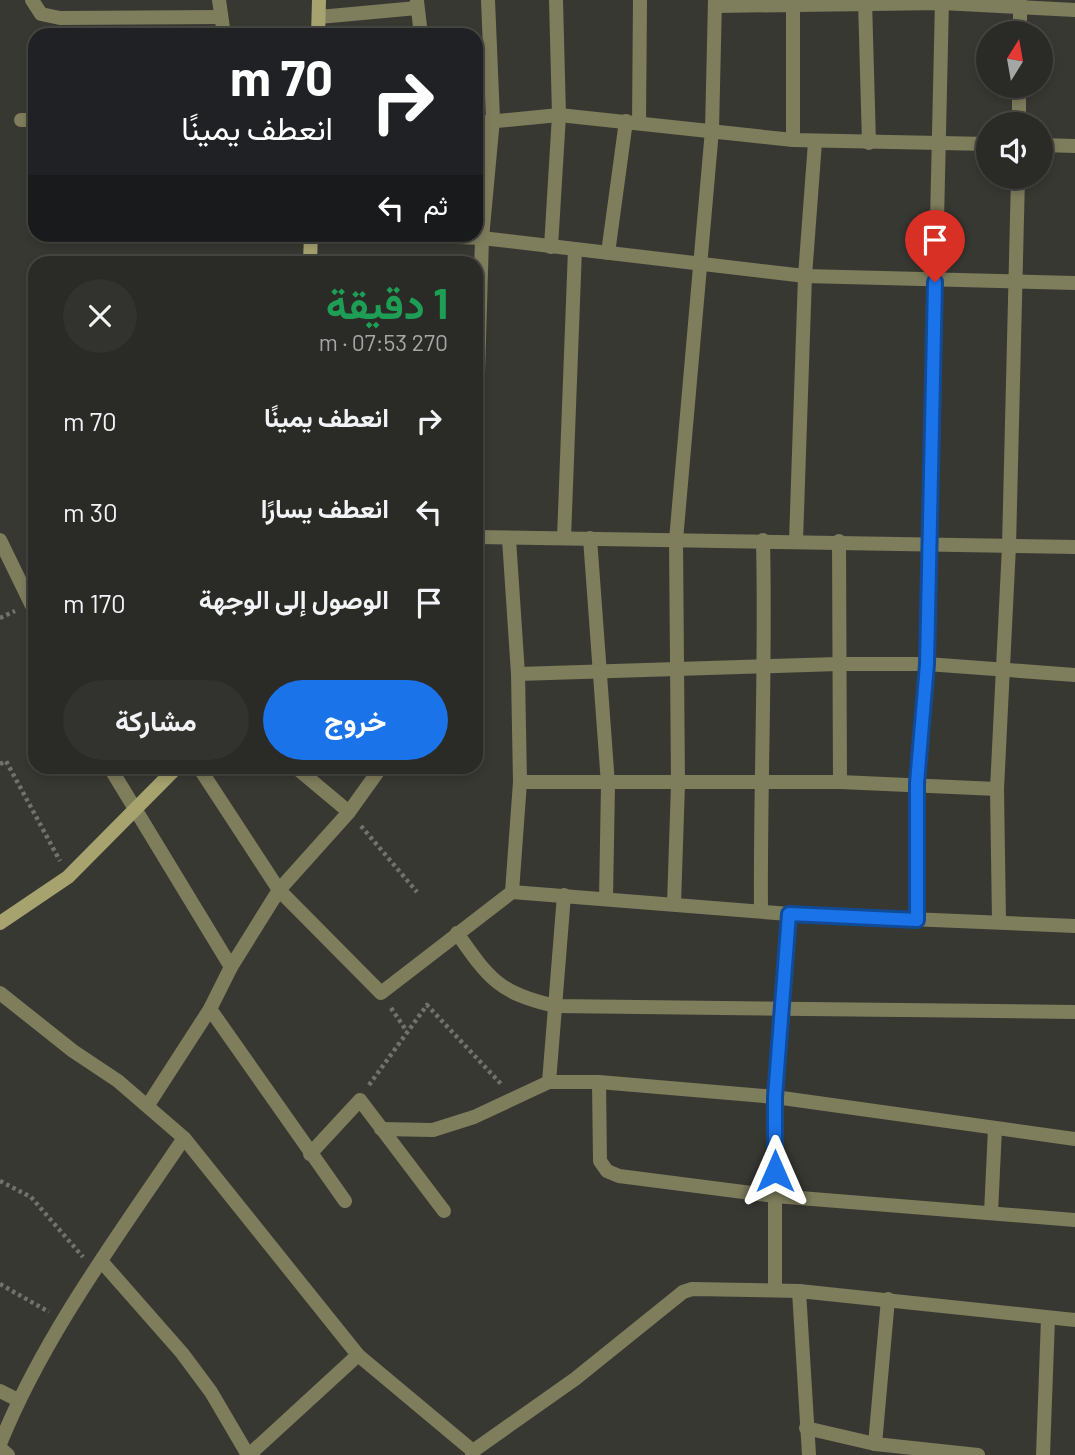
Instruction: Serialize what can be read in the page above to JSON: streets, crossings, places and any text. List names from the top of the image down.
{
  "north": "top",
  "page": {
    "turn": ["70 m", "انعطف يمينًا"],
    "then": "ثم",
    "heading": ["1 دقيقة", "270 m · 07:53"],
    "list": [
      {
        "name": "انعطف يمينًا",
        "value": "70 m"
      },
      {
        "name": "انعطف يسارًا",
        "value": "30 m"
      },
      {
        "name": "الوصول إلى الوجهة",
        "value": "170 m"
      }
    ],
    "buttons": ["خروج", "مشاركة"]
  }
}
